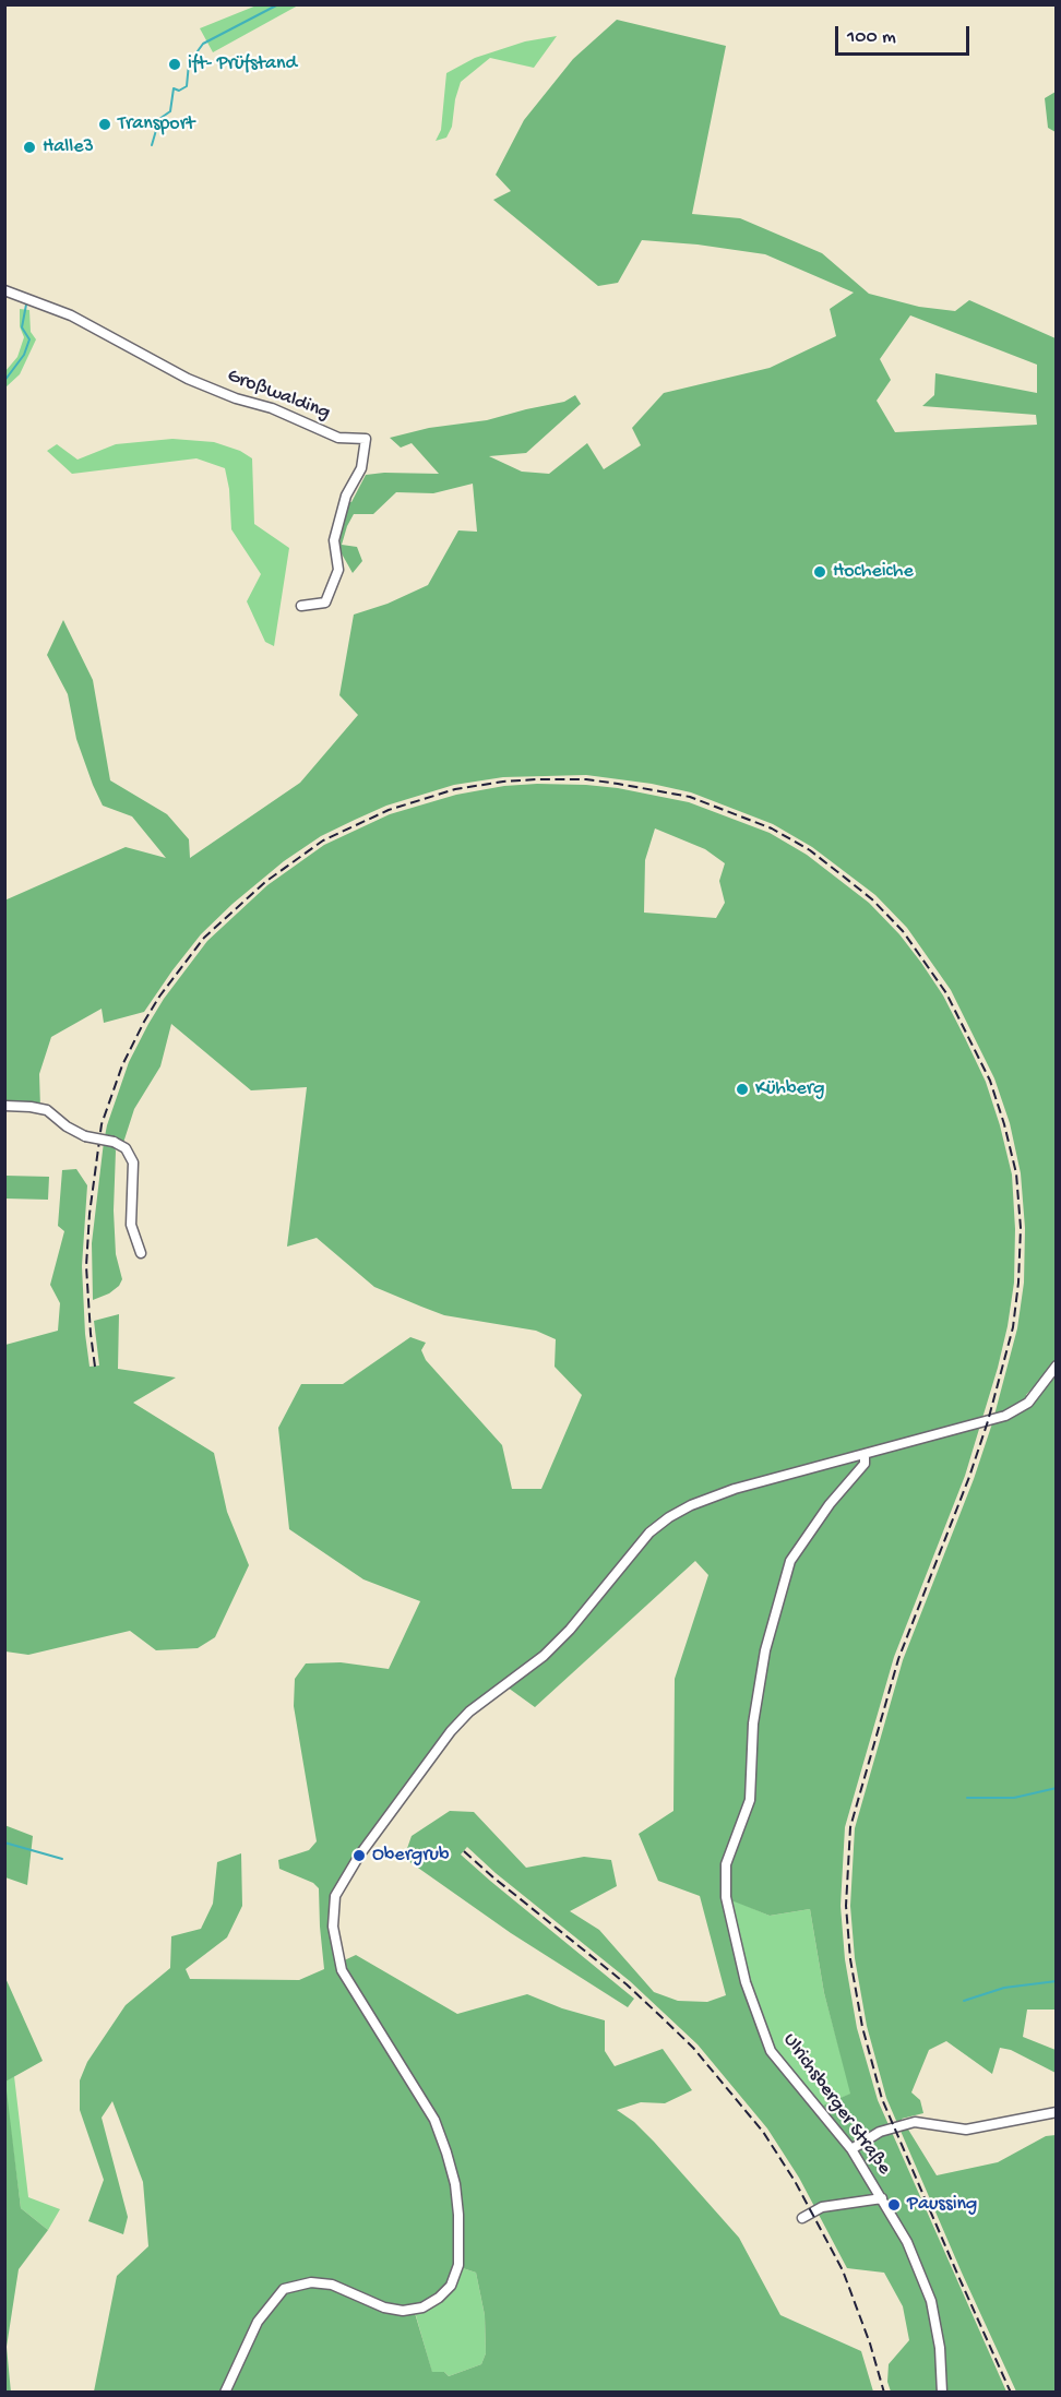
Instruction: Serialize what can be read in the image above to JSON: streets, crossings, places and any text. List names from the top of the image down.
{
  "streets": {
    "street": ["Großwalding", "Ulrichsberger Straße"]
  },
  "places": [
    "ift- Prüfstand",
    "Transport",
    "Halle3",
    "Hocheiche",
    "Kühberg",
    "Obergrub",
    "Paussing"
  ],
  "scale_bar": "100 m"
}
